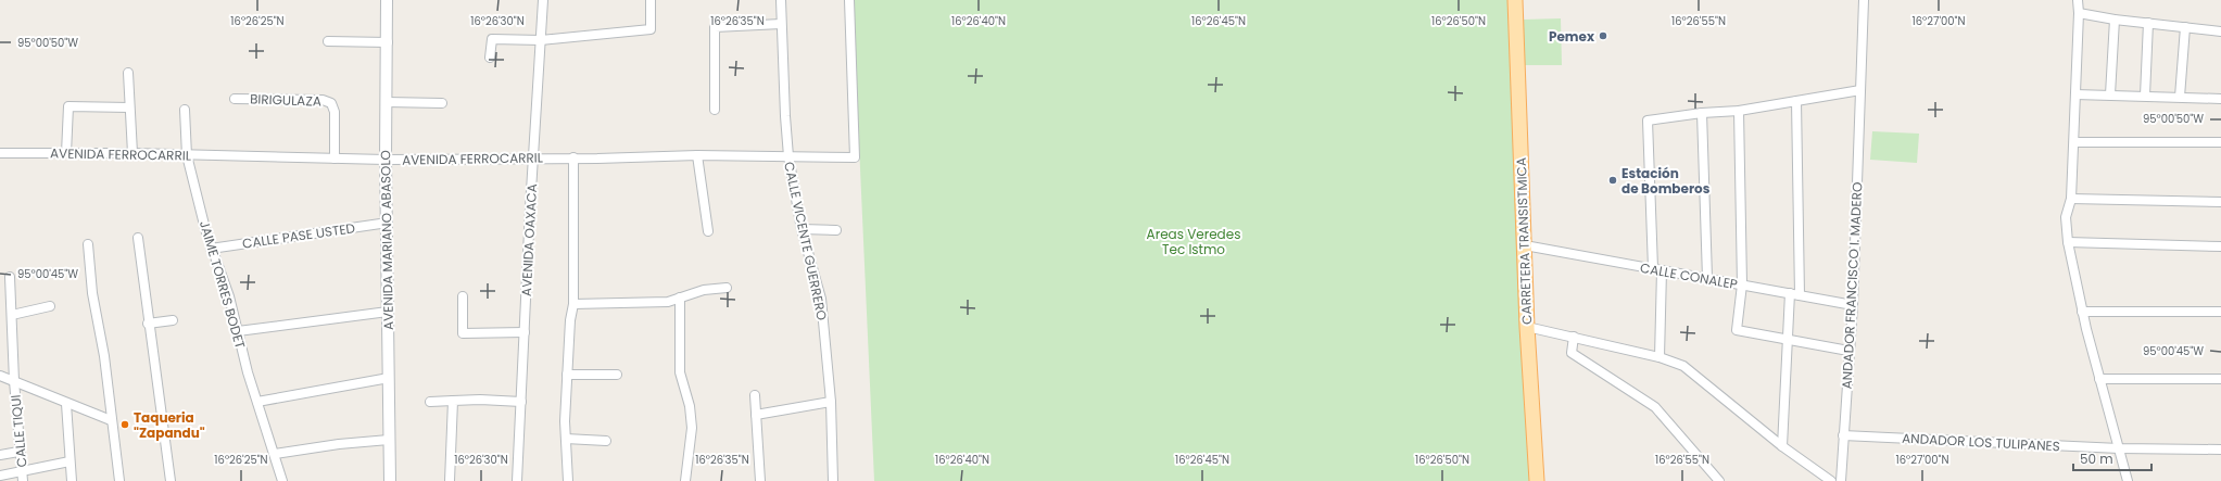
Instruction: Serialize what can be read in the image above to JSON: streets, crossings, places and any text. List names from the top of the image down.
{
  "streets": {
    "main road": ["CARRETERA TRANSISTMICA"],
    "street": [
      "BIRIGULAZA",
      "AVENIDA FERROCARRIL",
      "CALLE PASE USTED",
      "AVENIDA MARIANO ABASOLO",
      "AVENIDA OAXACA",
      "CALLE VICENTE GUERRERO",
      "CALLE CONALEP",
      "JAIME TORRES BODET",
      "ANDADOR FRANCISCO I. MADERO",
      "CALLE TIQUI",
      "ANDADOR LOS TULIPANES"
    ]
  },
  "crossings": [
    ["BIRIGULAZA", "AVENIDA FERROCARRIL"],
    ["AVENIDA FERROCARRIL", "AVENIDA MARIANO ABASOLO"],
    ["AVENIDA FERROCARRIL", "AVENIDA OAXACA"],
    ["AVENIDA FERROCARRIL", "CALLE VICENTE GUERRERO"],
    ["AVENIDA FERROCARRIL", "JAIME TORRES BODET"],
    ["CALLE PASE USTED", "AVENIDA MARIANO ABASOLO"],
    ["CALLE PASE USTED", "JAIME TORRES BODET"],
    ["CARRETERA TRANSISTMICA", "CALLE CONALEP"],
    ["CALLE CONALEP", "ANDADOR FRANCISCO I. MADERO"],
    ["ANDADOR FRANCISCO I. MADERO", "ANDADOR LOS TULIPANES"]
  ],
  "parks": ["Areas Veredes Tec Istmo"],
  "places": ["Pemex", "Estación de Bomberos", "Taqueria \"Zapandu\""],
  "scale_bar": "50 m",
  "coordinates": [
    "16°26'25\"N",
    "16°26'30\"N",
    "16°26'35\"N",
    "16°26'40\"N",
    "16°26'45\"N",
    "16°26'50\"N",
    "16°26'55\"N",
    "16°27'00\"N",
    "95°00'50\"W",
    "95°00'45\"W"
  ]
}
